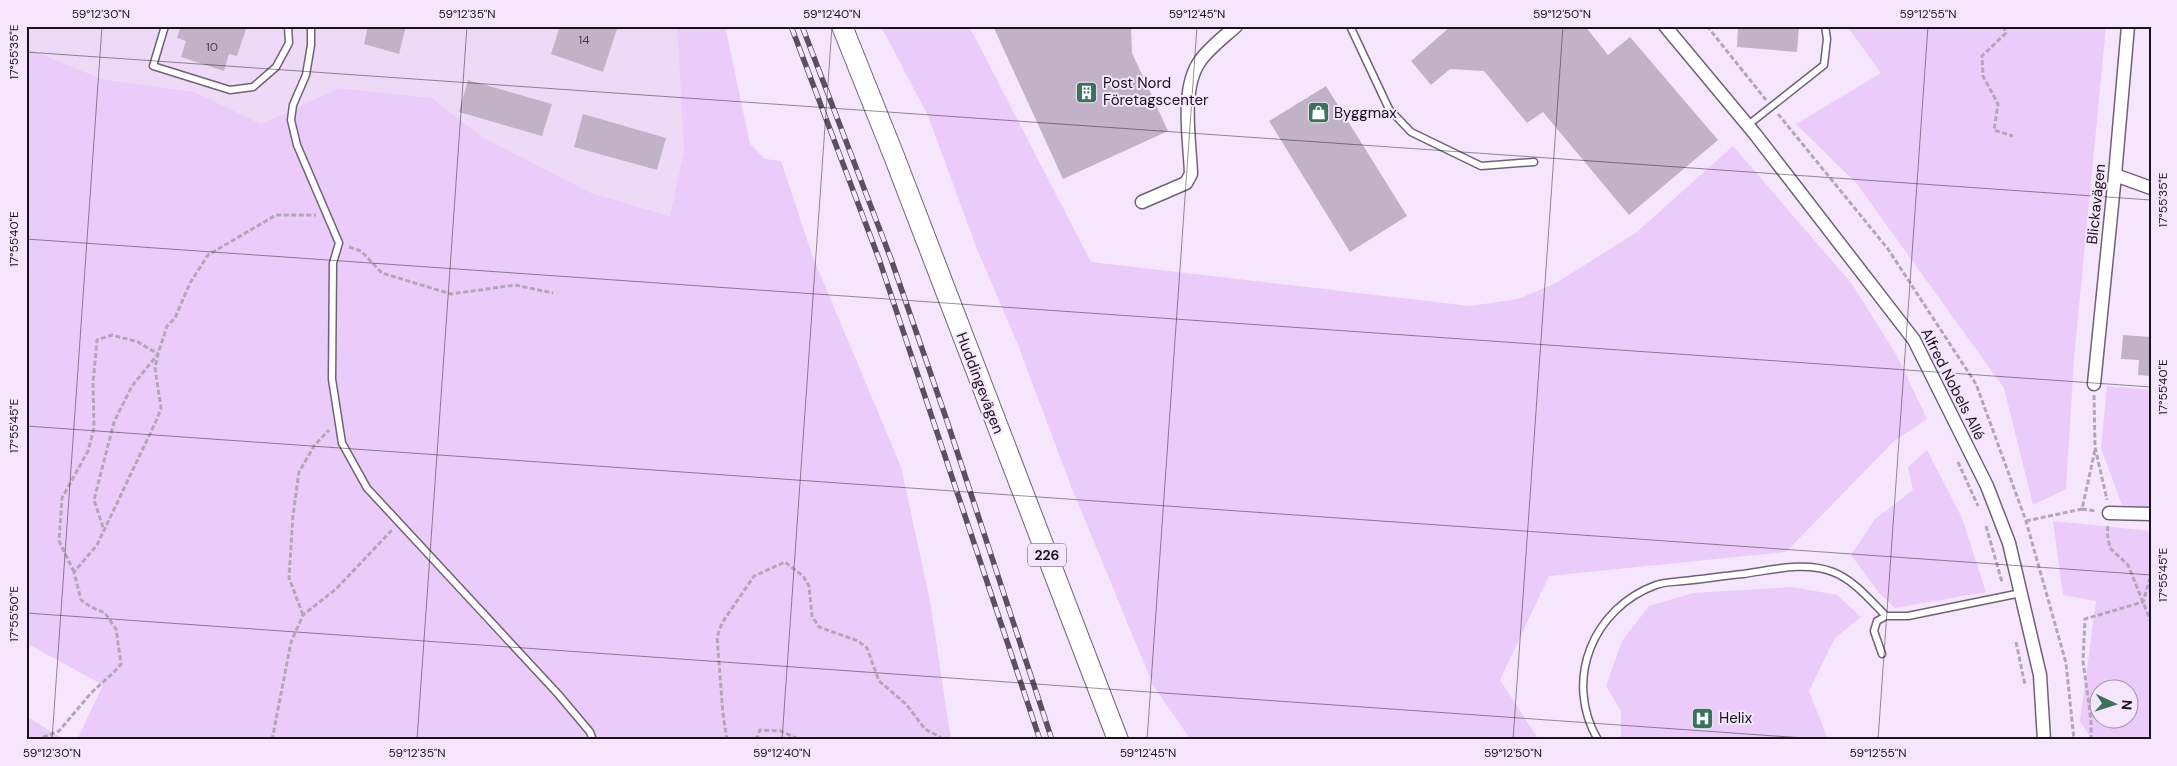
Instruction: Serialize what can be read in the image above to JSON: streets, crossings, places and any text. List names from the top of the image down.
{
  "streets": {
    "main road": ["Huddingevägen", "226"],
    "street": ["Blickavägen", "Alfred Nobels Allé"]
  },
  "places": {
    "building": ["Post Nord Företagscenter"],
    "shop": ["Byggmax"],
    "hospital": ["Helix"]
  },
  "house_numbers": ["14", "10"],
  "north": "right",
  "coordinates": [
    "59°12'30\"N",
    "59°12'35\"N",
    "59°12'40\"N",
    "59°12'45\"N",
    "59°12'50\"N",
    "59°12'55\"N",
    "17°55'35\"E",
    "17°55'40\"E",
    "17°55'45\"E",
    "17°55'50\"E"
  ]
}
